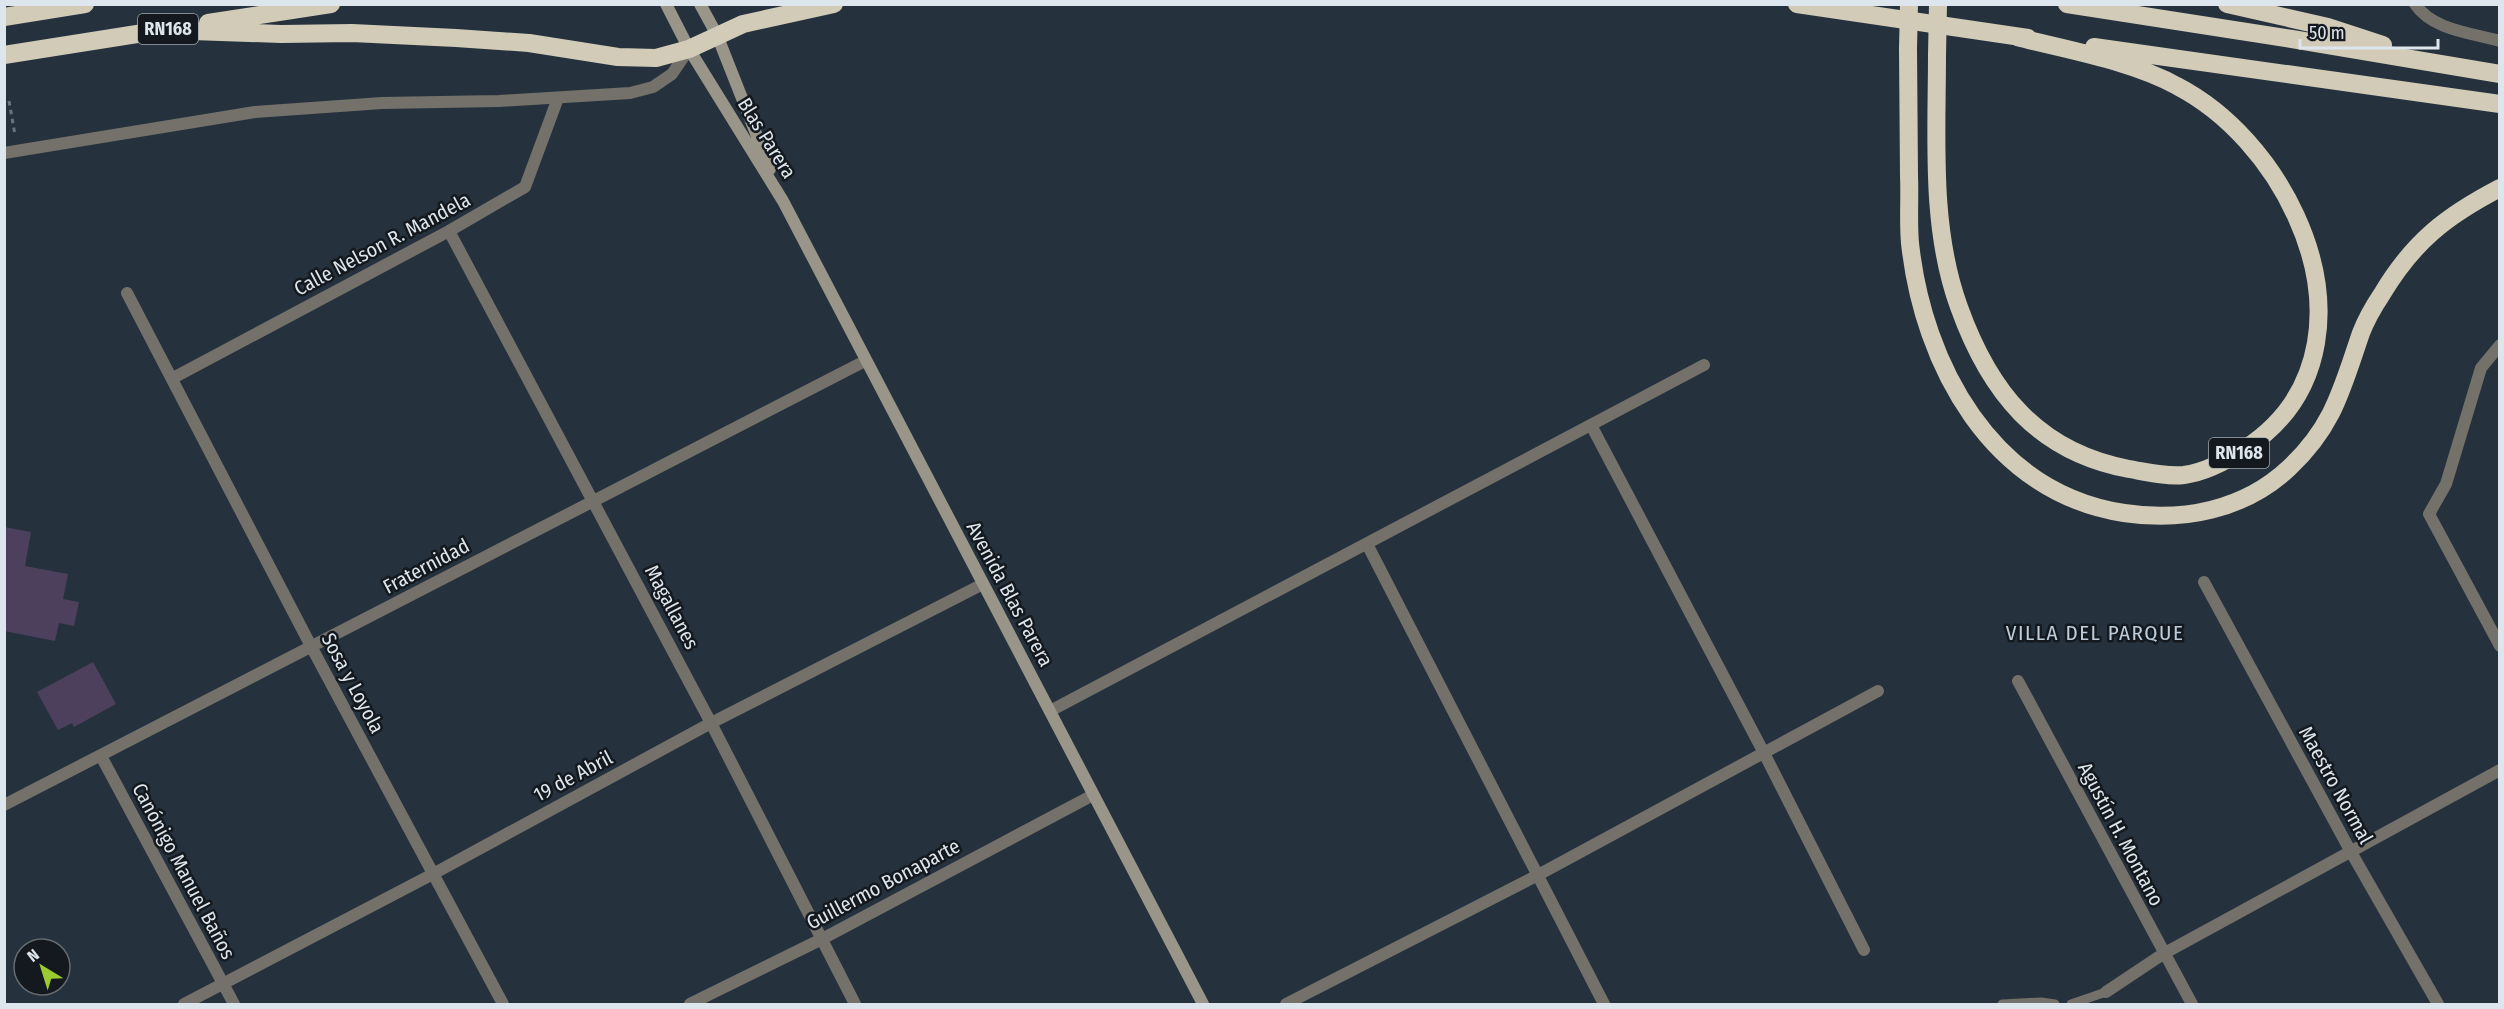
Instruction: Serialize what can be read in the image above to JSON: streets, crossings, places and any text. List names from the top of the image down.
{
  "streets": {
    "highway": ["RN168"],
    "main road": ["Blas Parera", "Avenida Blas Parera"],
    "street": [
      "Calle Nelson R. Mandela",
      "Fraternidad",
      "Magallanes",
      "Sosa y Loyola",
      "19 de Abril",
      "Maestro Normal",
      "Agustín H. Montano",
      "Canónigo Manuel Baños",
      "Guillermo Bonaparte"
    ]
  },
  "crossings": [
    ["Blas Parera", "Avenida Blas Parera"],
    ["Calle Nelson R. Mandela", "Magallanes"],
    ["Calle Nelson R. Mandela", "Sosa y Loyola"],
    ["Fraternidad", "Avenida Blas Parera"],
    ["Fraternidad", "Magallanes"],
    ["Fraternidad", "Sosa y Loyola"],
    ["Fraternidad", "Canónigo Manuel Baños"],
    ["Avenida Blas Parera", "19 de Abril"],
    ["Avenida Blas Parera", "Guillermo Bonaparte"],
    ["Magallanes", "19 de Abril"],
    ["Magallanes", "Guillermo Bonaparte"],
    ["Sosa y Loyola", "19 de Abril"],
    ["19 de Abril", "Canónigo Manuel Baños"]
  ],
  "districts": ["VILLA DEL PARQUE"],
  "scale_bar": "50 m",
  "north": "top left"
}
